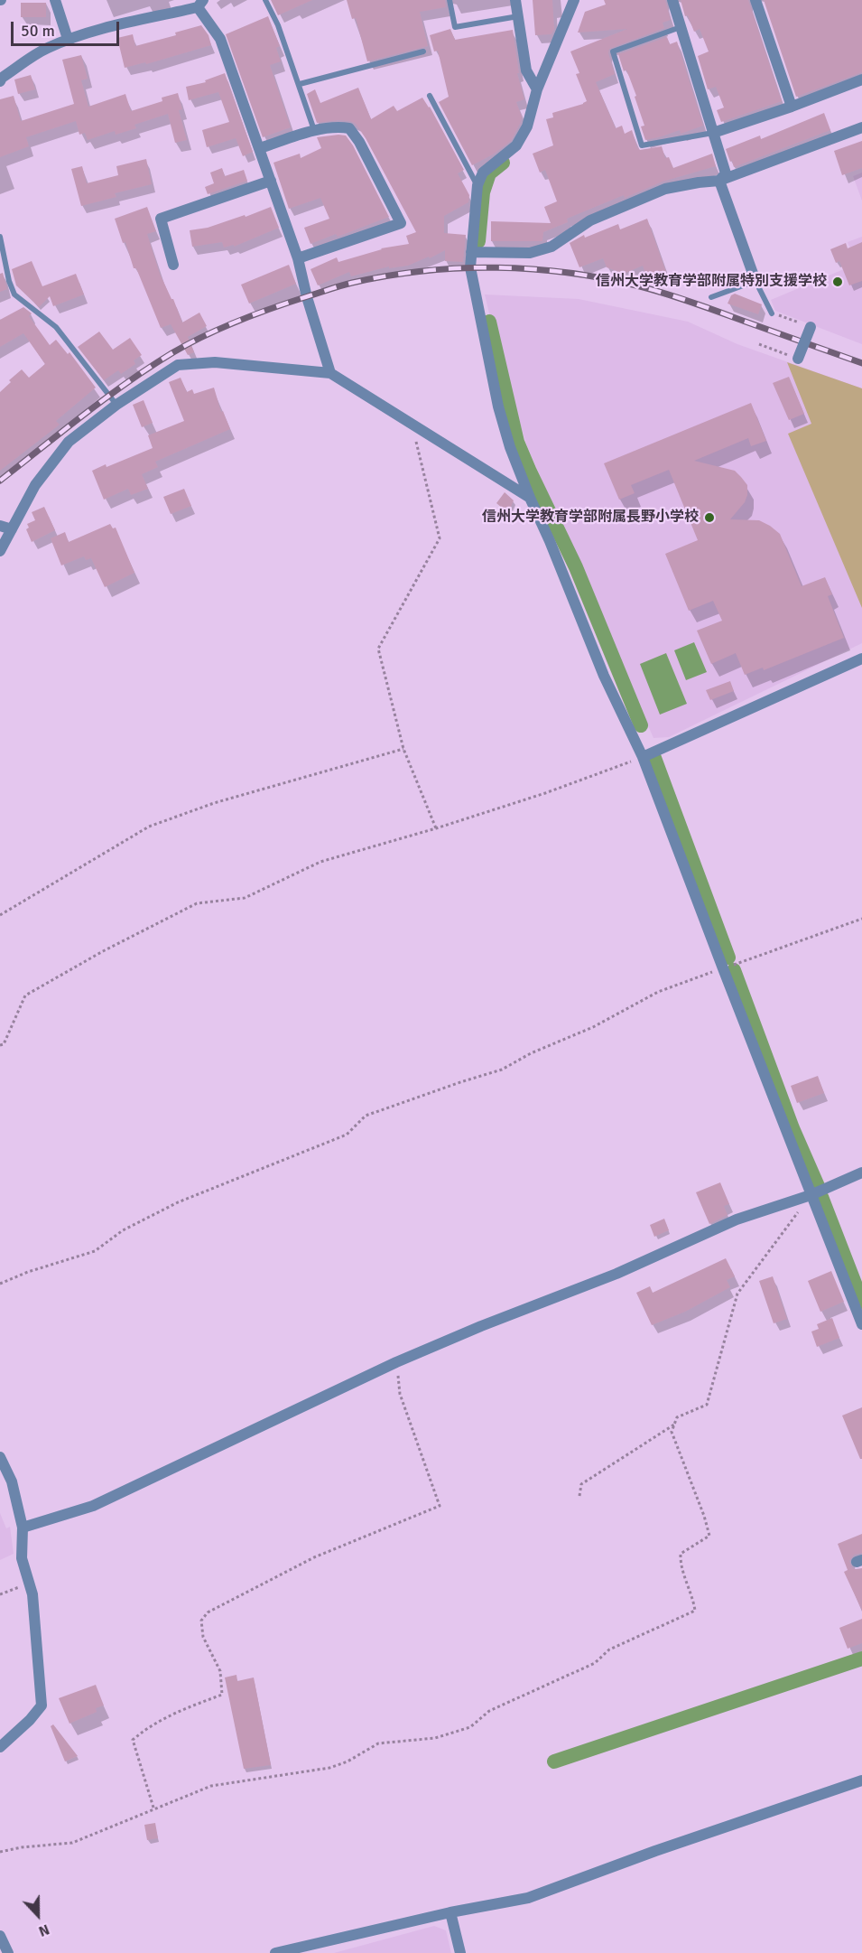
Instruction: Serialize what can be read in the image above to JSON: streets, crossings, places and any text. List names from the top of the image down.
{
  "places": ["信州大学教育学部附属特別支援学校", "信州大学教育学部附属長野小学校"],
  "scale_bar": "50 m",
  "north": "bottom"
}
